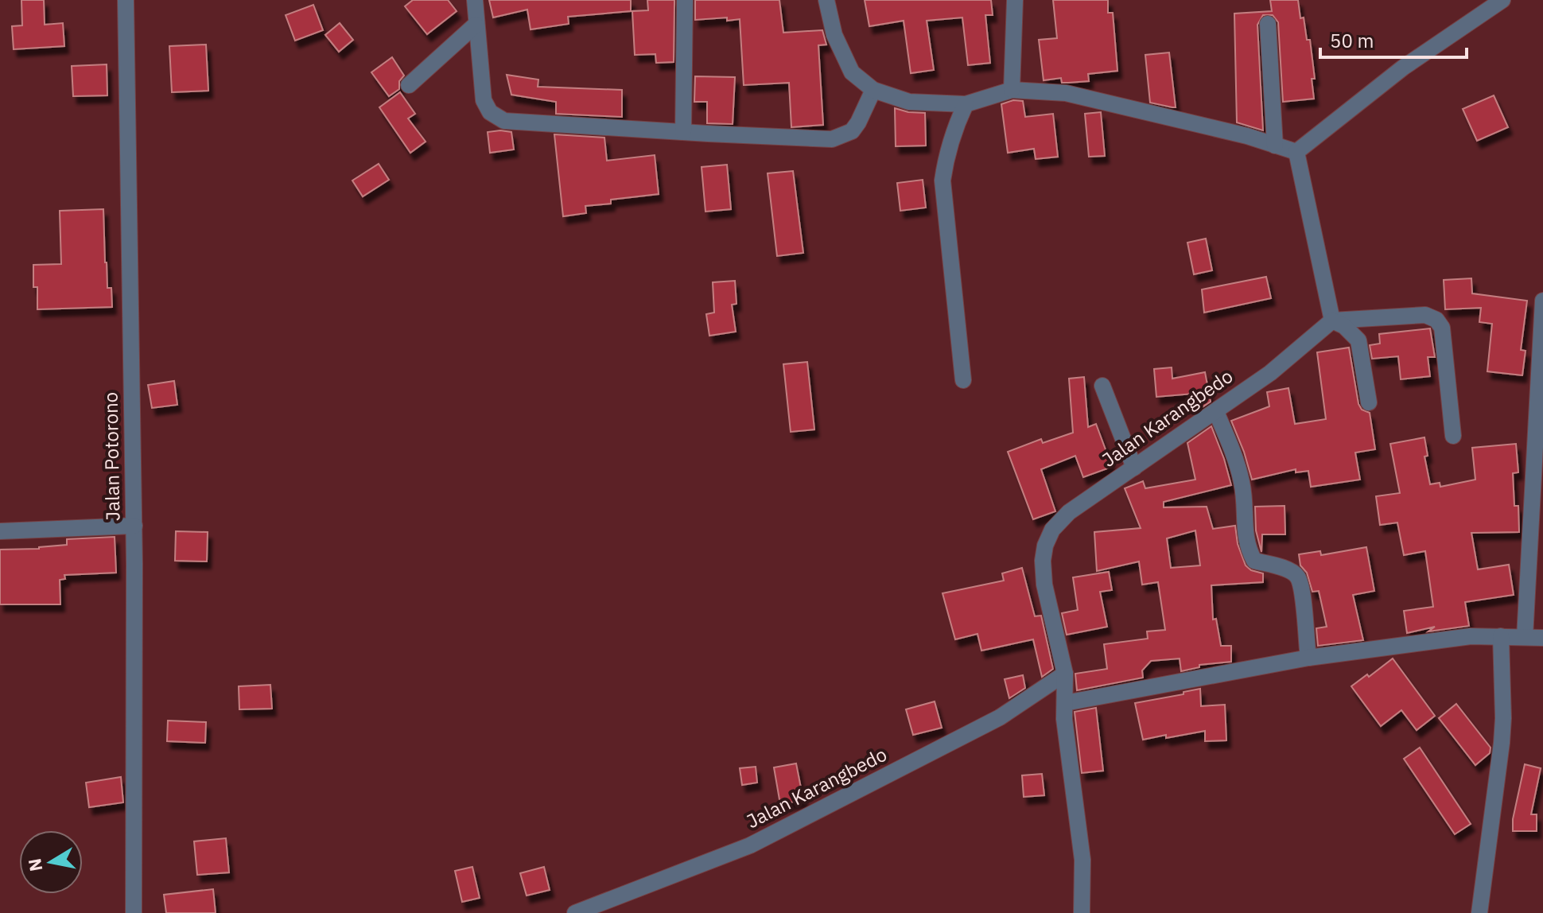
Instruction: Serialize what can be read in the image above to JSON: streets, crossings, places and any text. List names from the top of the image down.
{
  "streets": {
    "street": ["Jalan Karangbedo", "Jalan Potorono"]
  },
  "scale_bar": "50 m",
  "north": "left"
}
